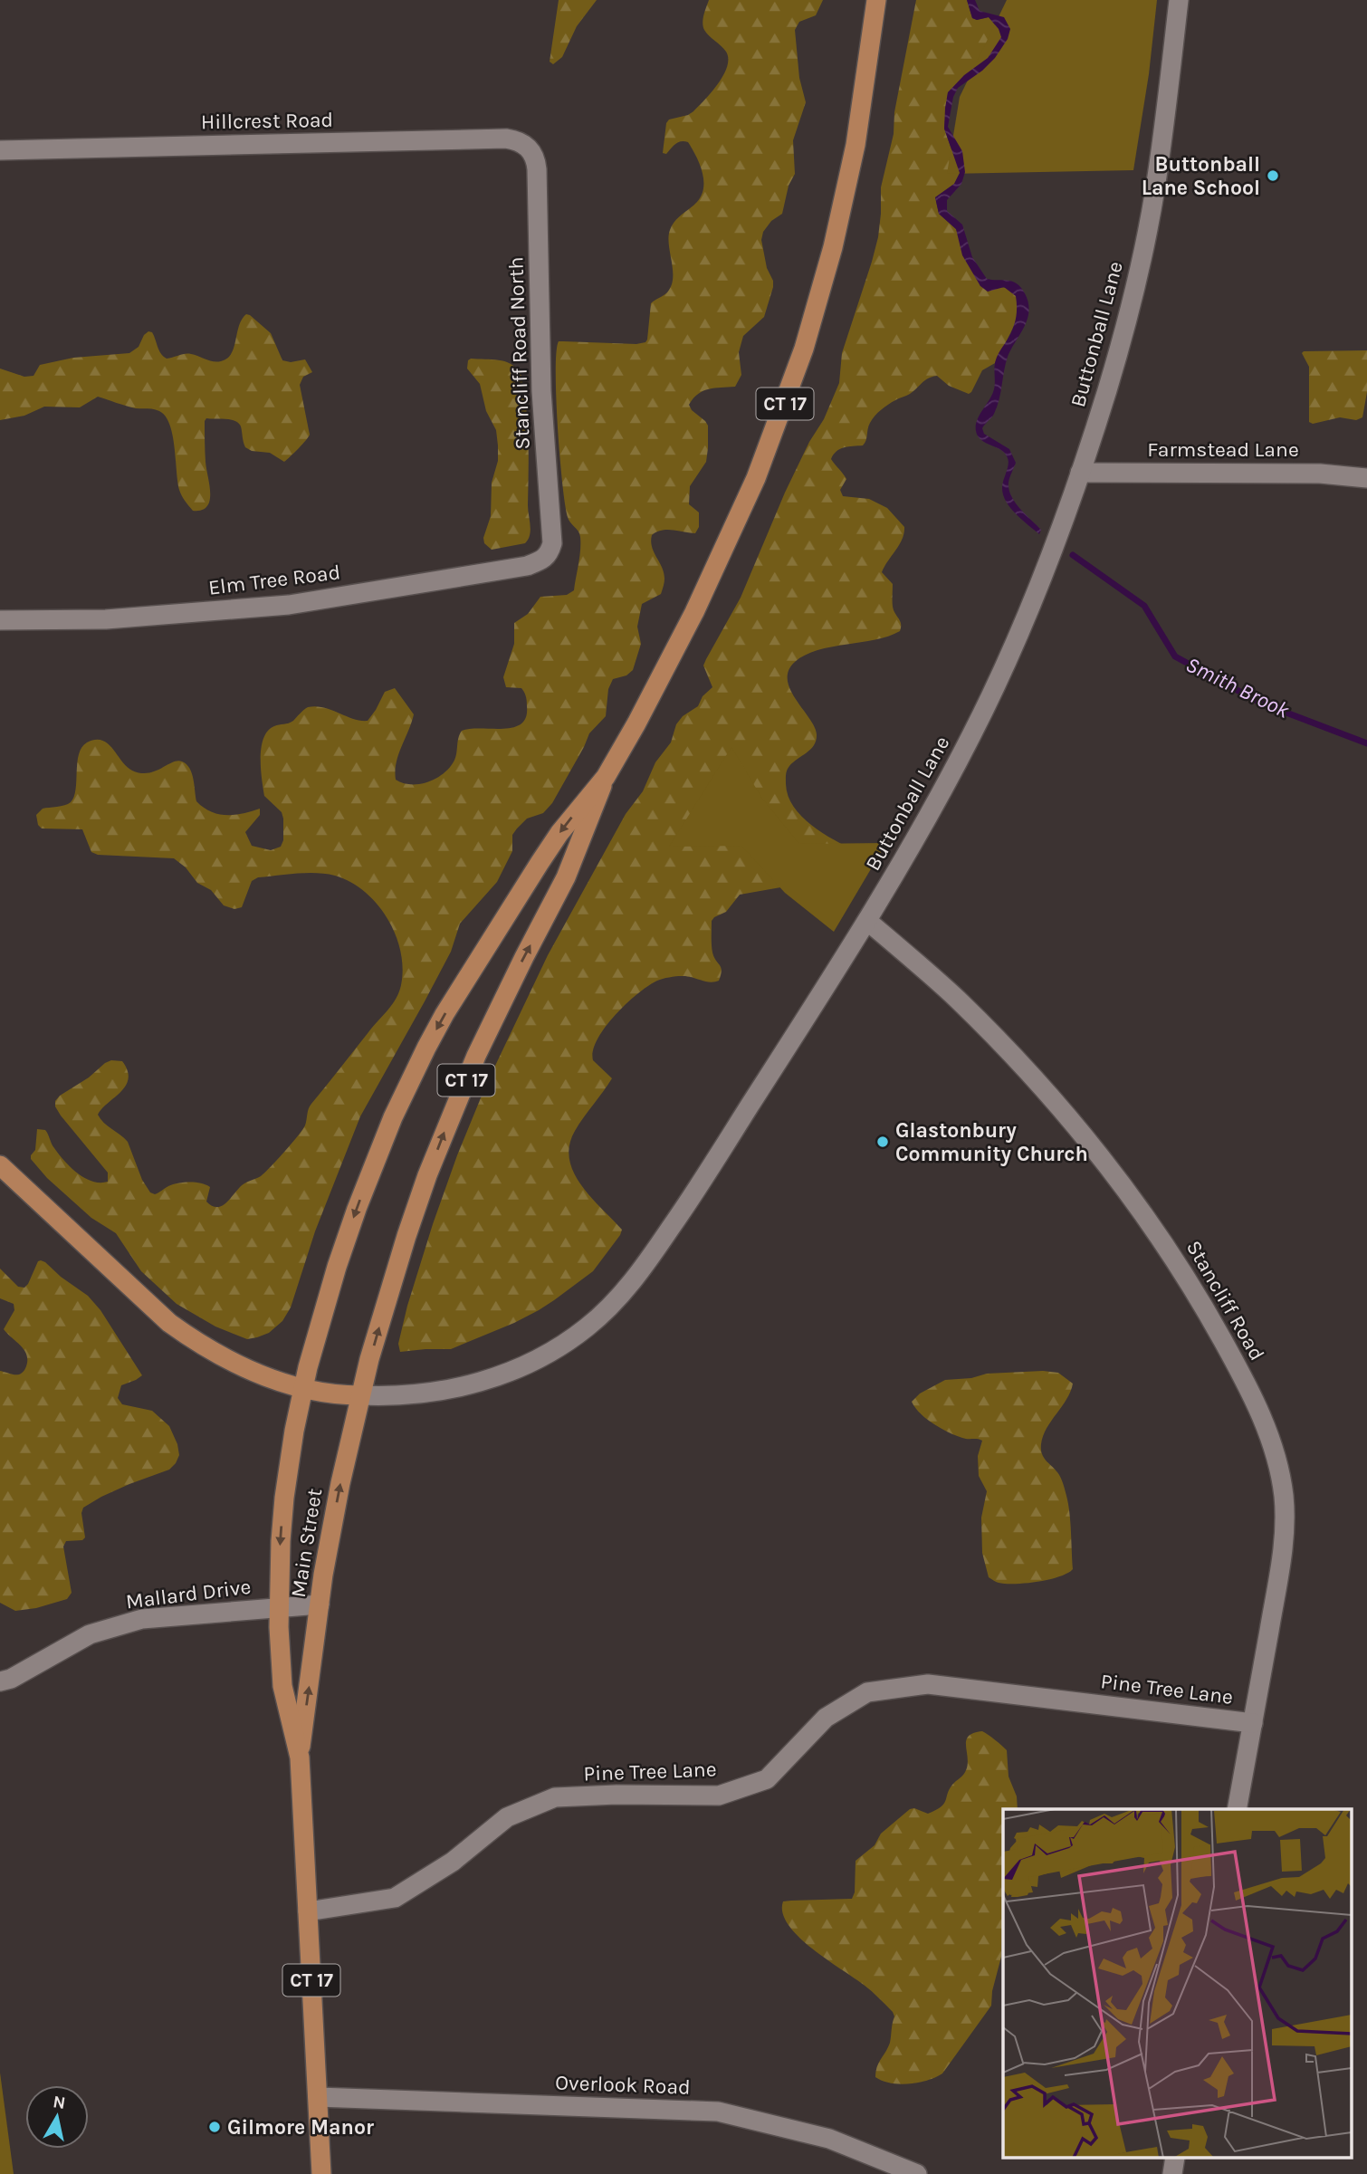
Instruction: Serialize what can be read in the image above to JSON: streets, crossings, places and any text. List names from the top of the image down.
{
  "streets": {
    "main road": ["CT 17", "Main Street"],
    "street": [
      "Hillcrest Road",
      "Buttonball Lane",
      "Stancliff Road North",
      "Farmstead Lane",
      "Elm Tree Road",
      "Stancliff Road",
      "Mallard Drive",
      "Pine Tree Lane",
      "Overlook Road"
    ]
  },
  "crossings": [
    ["Hillcrest Road", "Stancliff Road North"],
    ["Buttonball Lane", "CT 17"],
    ["Buttonball Lane", "Farmstead Lane"],
    ["Buttonball Lane", "Stancliff Road"],
    ["Buttonball Lane", "Main Street"],
    ["Stancliff Road North", "Elm Tree Road"],
    ["CT 17", "Main Street"],
    ["Stancliff Road", "Pine Tree Lane"],
    ["Main Street", "Mallard Drive"],
    ["Main Street", "Pine Tree Lane"],
    ["Main Street", "Overlook Road"]
  ],
  "water": ["Smith Brook"],
  "places": ["Buttonball Lane School", "Glastonbury Community Church", "Gilmore Manor"],
  "north": "top"
}
